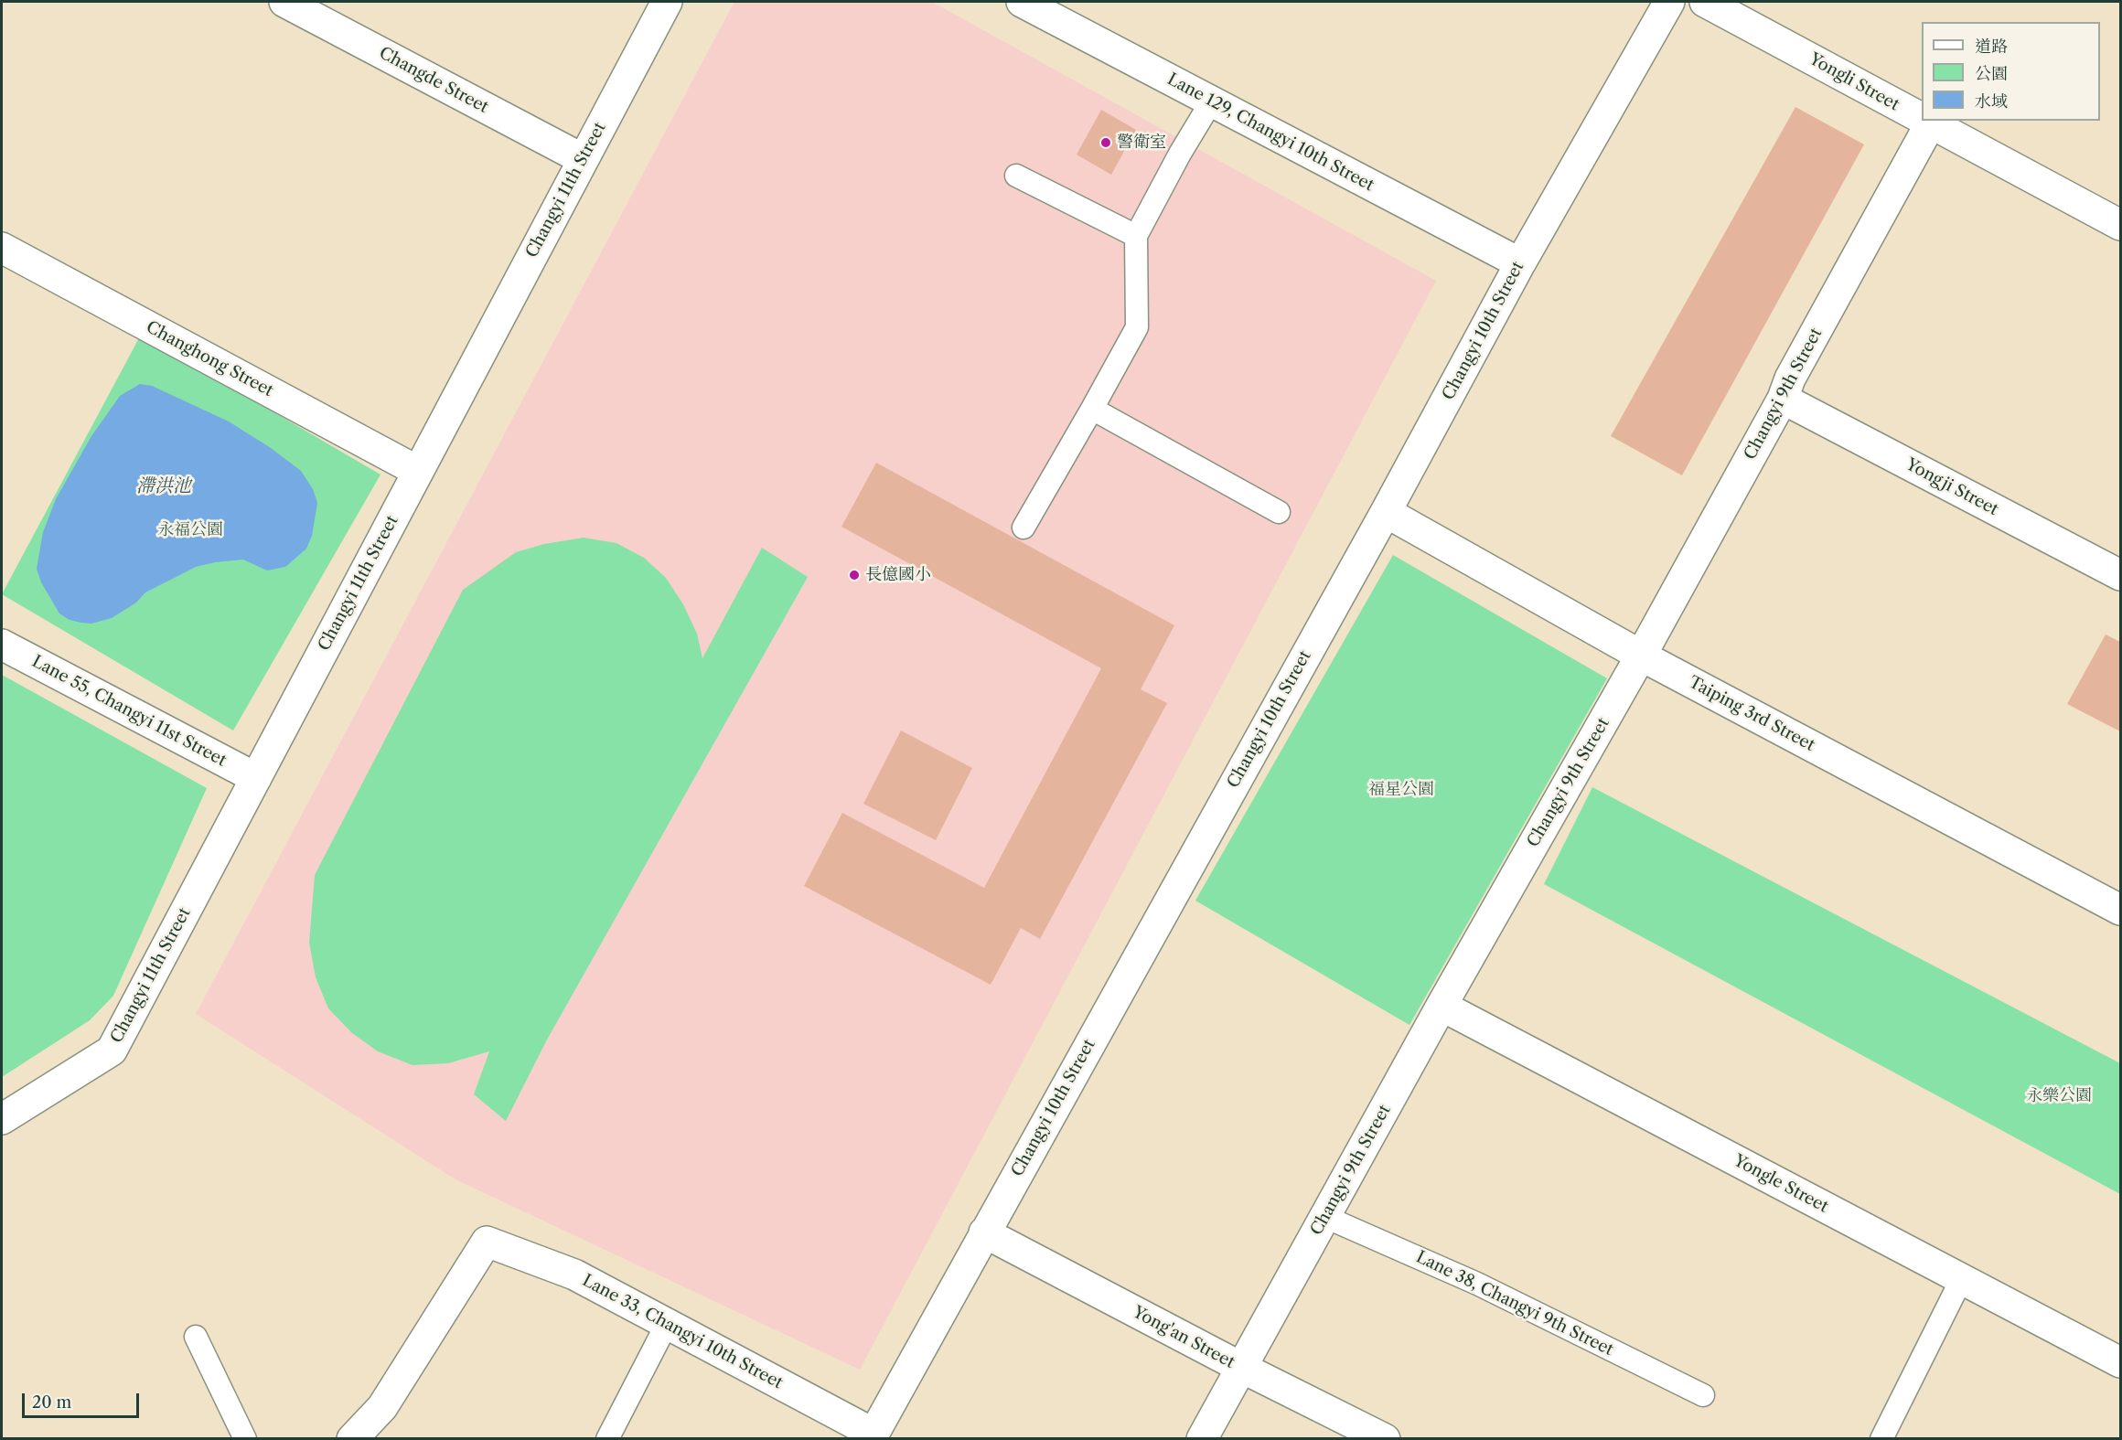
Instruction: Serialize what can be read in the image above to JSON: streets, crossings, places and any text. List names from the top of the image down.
{
  "streets": {
    "street": [
      "Changde Street",
      "Yongli Street",
      "Lane 129, Changyi 10th Street",
      "Changyi 11th Street",
      "Changyi 10th Street",
      "Changhong Street",
      "Changyi 9th Street",
      "Yongji Street",
      "Lane 55, Changyi 11st Street",
      "Taiping 3rd Street",
      "Yongle Street",
      "Lane 33, Changyi 10th Street",
      "Yong'an Street"
    ],
    "lane": ["Lane 38, Changyi 9th Street"]
  },
  "crossings": [
    ["Changde Street", "Changyi 11th Street"],
    ["Yongli Street", "Changyi 9th Street"],
    ["Lane 129, Changyi 10th Street", "Changyi 10th Street"],
    ["Changyi 11th Street", "Changhong Street"],
    ["Changyi 11th Street", "Lane 55, Changyi 11st Street"],
    ["Changyi 10th Street", "Taiping 3rd Street"],
    ["Changyi 10th Street", "Lane 33, Changyi 10th Street"],
    ["Changyi 10th Street", "Yong'an Street"],
    ["Changyi 9th Street", "Yongji Street"],
    ["Changyi 9th Street", "Taiping 3rd Street"],
    ["Changyi 9th Street", "Yongle Street"],
    ["Changyi 9th Street", "Lane 38, Changyi 9th Street"],
    ["Changyi 9th Street", "Yong'an Street"]
  ],
  "water": ["滯洪池"],
  "parks": ["永福公園", "福星公園", "永樂公園"],
  "places": ["警衛室", "長億國小"],
  "legend": ["道路", "公園", "水域"],
  "scale_bar": "20 m"
}
